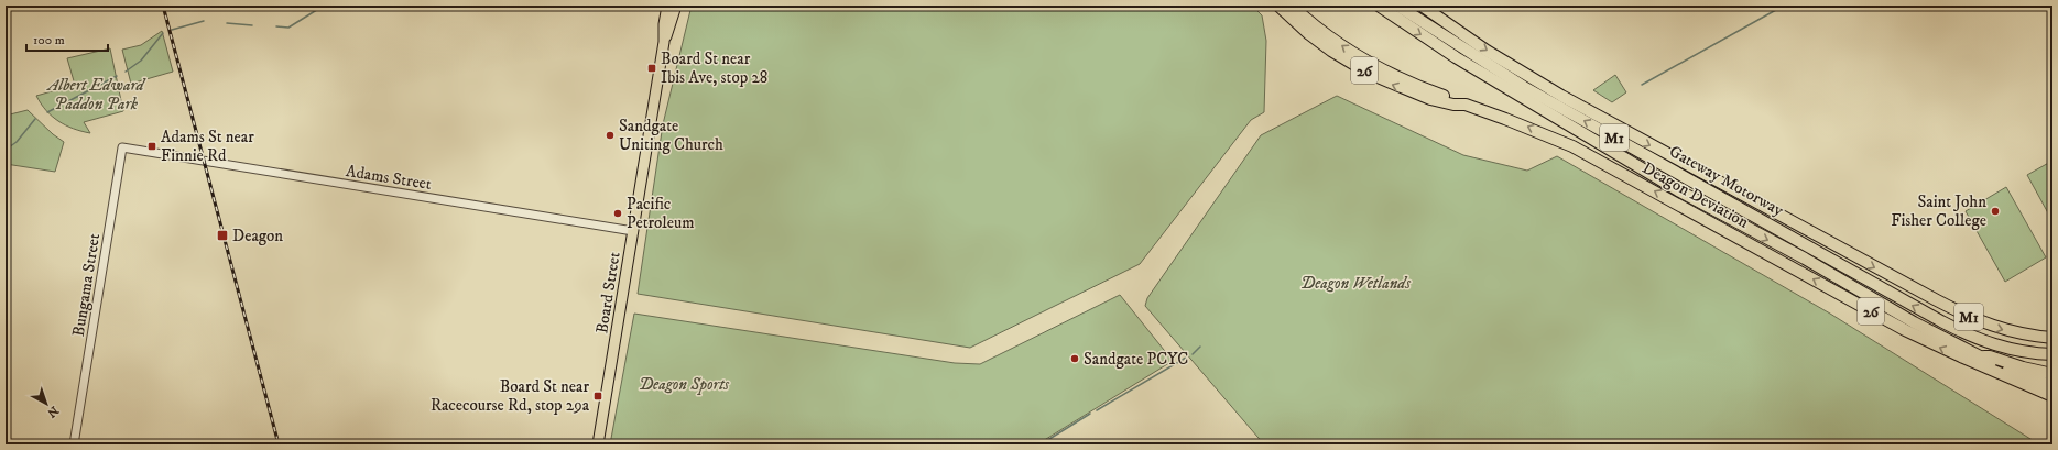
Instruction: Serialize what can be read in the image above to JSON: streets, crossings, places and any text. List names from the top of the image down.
{
  "streets": {
    "highway": [
      "26",
      "M1",
      "Gateway Motorway",
      "Deagon Deviation"
    ],
    "main road": ["Board Street"],
    "street": ["Adams Street", "Bungama Street"]
  },
  "crossings": [
    ["Adams Street", "Bungama Street"],
    ["Adams Street", "Board Street"]
  ],
  "parks": ["Albert Edward Paddon Park", "Deagon Wetlands", "Deagon Sports"],
  "places": {
    "transit": [
      "Board St near Ibis Ave, stop 28",
      "Adams St near Finnie Rd",
      "Deagon",
      "Board St near Racecourse Rd, stop 29a"
    ],
    "other": [
      "Sandgate Uniting Church",
      "Saint John Fisher College",
      "Pacific Petroleum",
      "Sandgate PCYC"
    ]
  },
  "scale_bar": "100 m",
  "north": "bottom right"
}
